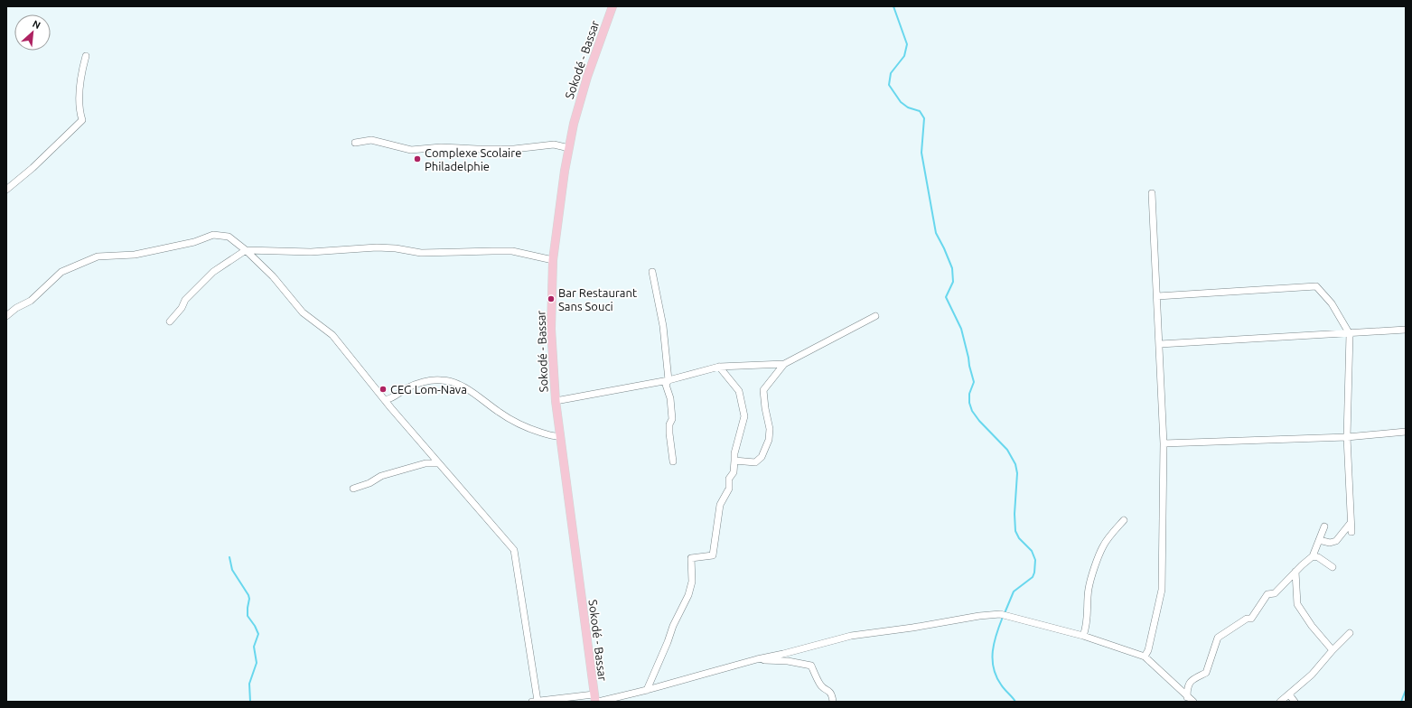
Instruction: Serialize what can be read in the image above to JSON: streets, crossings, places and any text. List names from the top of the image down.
{
  "streets": {
    "main road": ["Sokodé - Bassar"]
  },
  "places": ["Complexe Scolaire Philadelphie", "Bar Restaurant Sans Souci", "CEG Lom-Nava"],
  "north": "top right"
}
